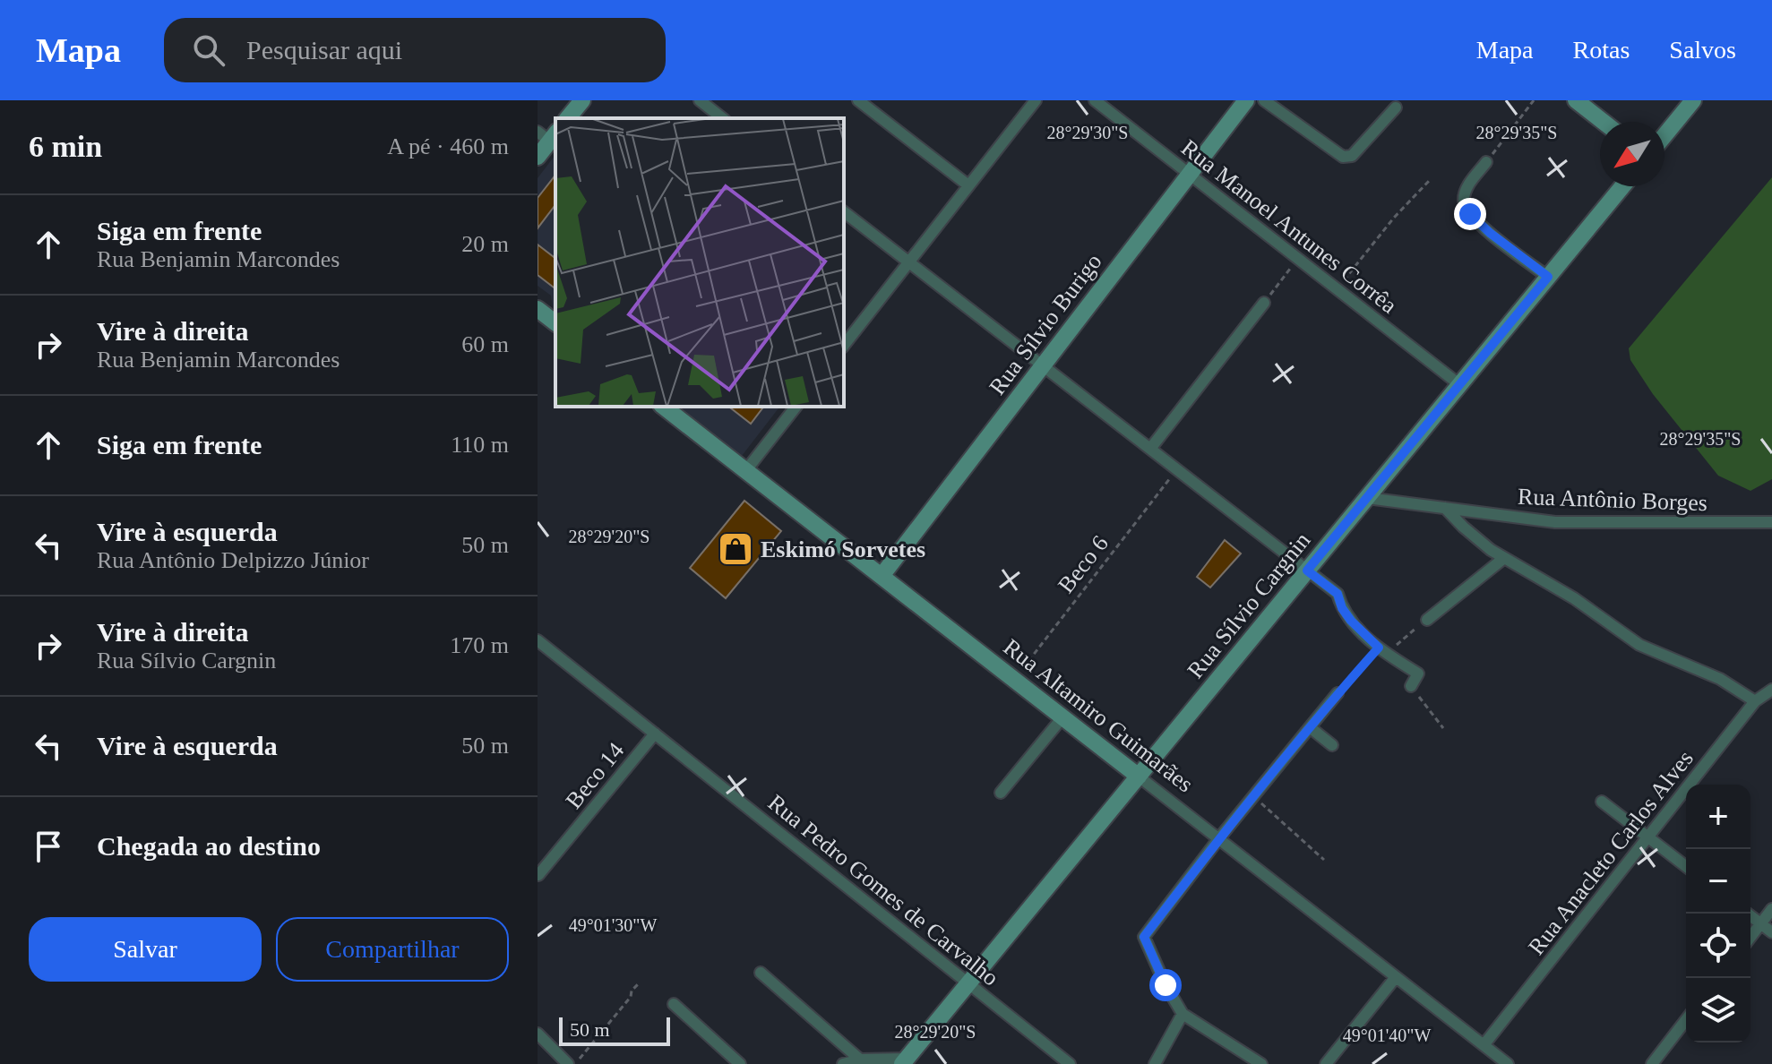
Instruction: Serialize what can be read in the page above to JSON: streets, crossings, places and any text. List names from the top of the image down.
{
  "streets": {
    "street": [
      "Rua Manoel Antunes Corrêa",
      "Rua Sílvio Burigo",
      "Rua Antônio Borges",
      "Rua Sílvio Cargnin",
      "Rua Altamiro Guimarães",
      "Beco 14",
      "Rua Anacleto Carlos Alves",
      "Rua Pedro Gomes de Carvalho"
    ],
    "path": ["Beco 6"]
  },
  "crossings": [
    ["Rua Manoel Antunes Corrêa", "Rua Sílvio Burigo"],
    ["Rua Manoel Antunes Corrêa", "Rua Sílvio Cargnin"],
    ["Rua Sílvio Burigo", "Rua Altamiro Guimarães"],
    ["Rua Antônio Borges", "Rua Sílvio Cargnin"],
    ["Beco 6", "Rua Altamiro Guimarães"],
    ["Rua Sílvio Cargnin", "Rua Altamiro Guimarães"],
    ["Rua Sílvio Cargnin", "Rua Pedro Gomes de Carvalho"],
    ["Rua Altamiro Guimarães", "Rua Anacleto Carlos Alves"],
    ["Beco 14", "Rua Pedro Gomes de Carvalho"]
  ],
  "places": {
    "shop": ["Eskimó Sorvetes"]
  },
  "scale_bar": "50 m",
  "north": "bottom left",
  "page": {
    "header": "Mapa",
    "search": "Pesquisar aqui",
    "nav": ["Mapa", "Rotas", "Salvos"],
    "heading": ["6 min", "A pé · 460 m"],
    "list": [
      ["Siga em frente", "Rua Benjamin Marcondes", "20 m"],
      ["Vire à direita", "Rua Benjamin Marcondes", "60 m"],
      ["Siga em frente", "110 m"],
      ["Vire à esquerda", "Rua Antônio Delpizzo Júnior", "50 m"],
      ["Vire à direita", "Rua Sílvio Cargnin", "170 m"],
      ["Vire à esquerda", "50 m"],
      "Chegada ao destino"
    ],
    "map_buttons": ["+", "−"],
    "buttons": ["Salvar", "Compartilhar"],
    "scale": "50 m"
  },
  "coordinates": [
    "28°29'30\"S",
    "28°29'35\"S",
    "28°29'20\"S",
    "49°01'30\"W",
    "49°01'40\"W"
  ]
}
